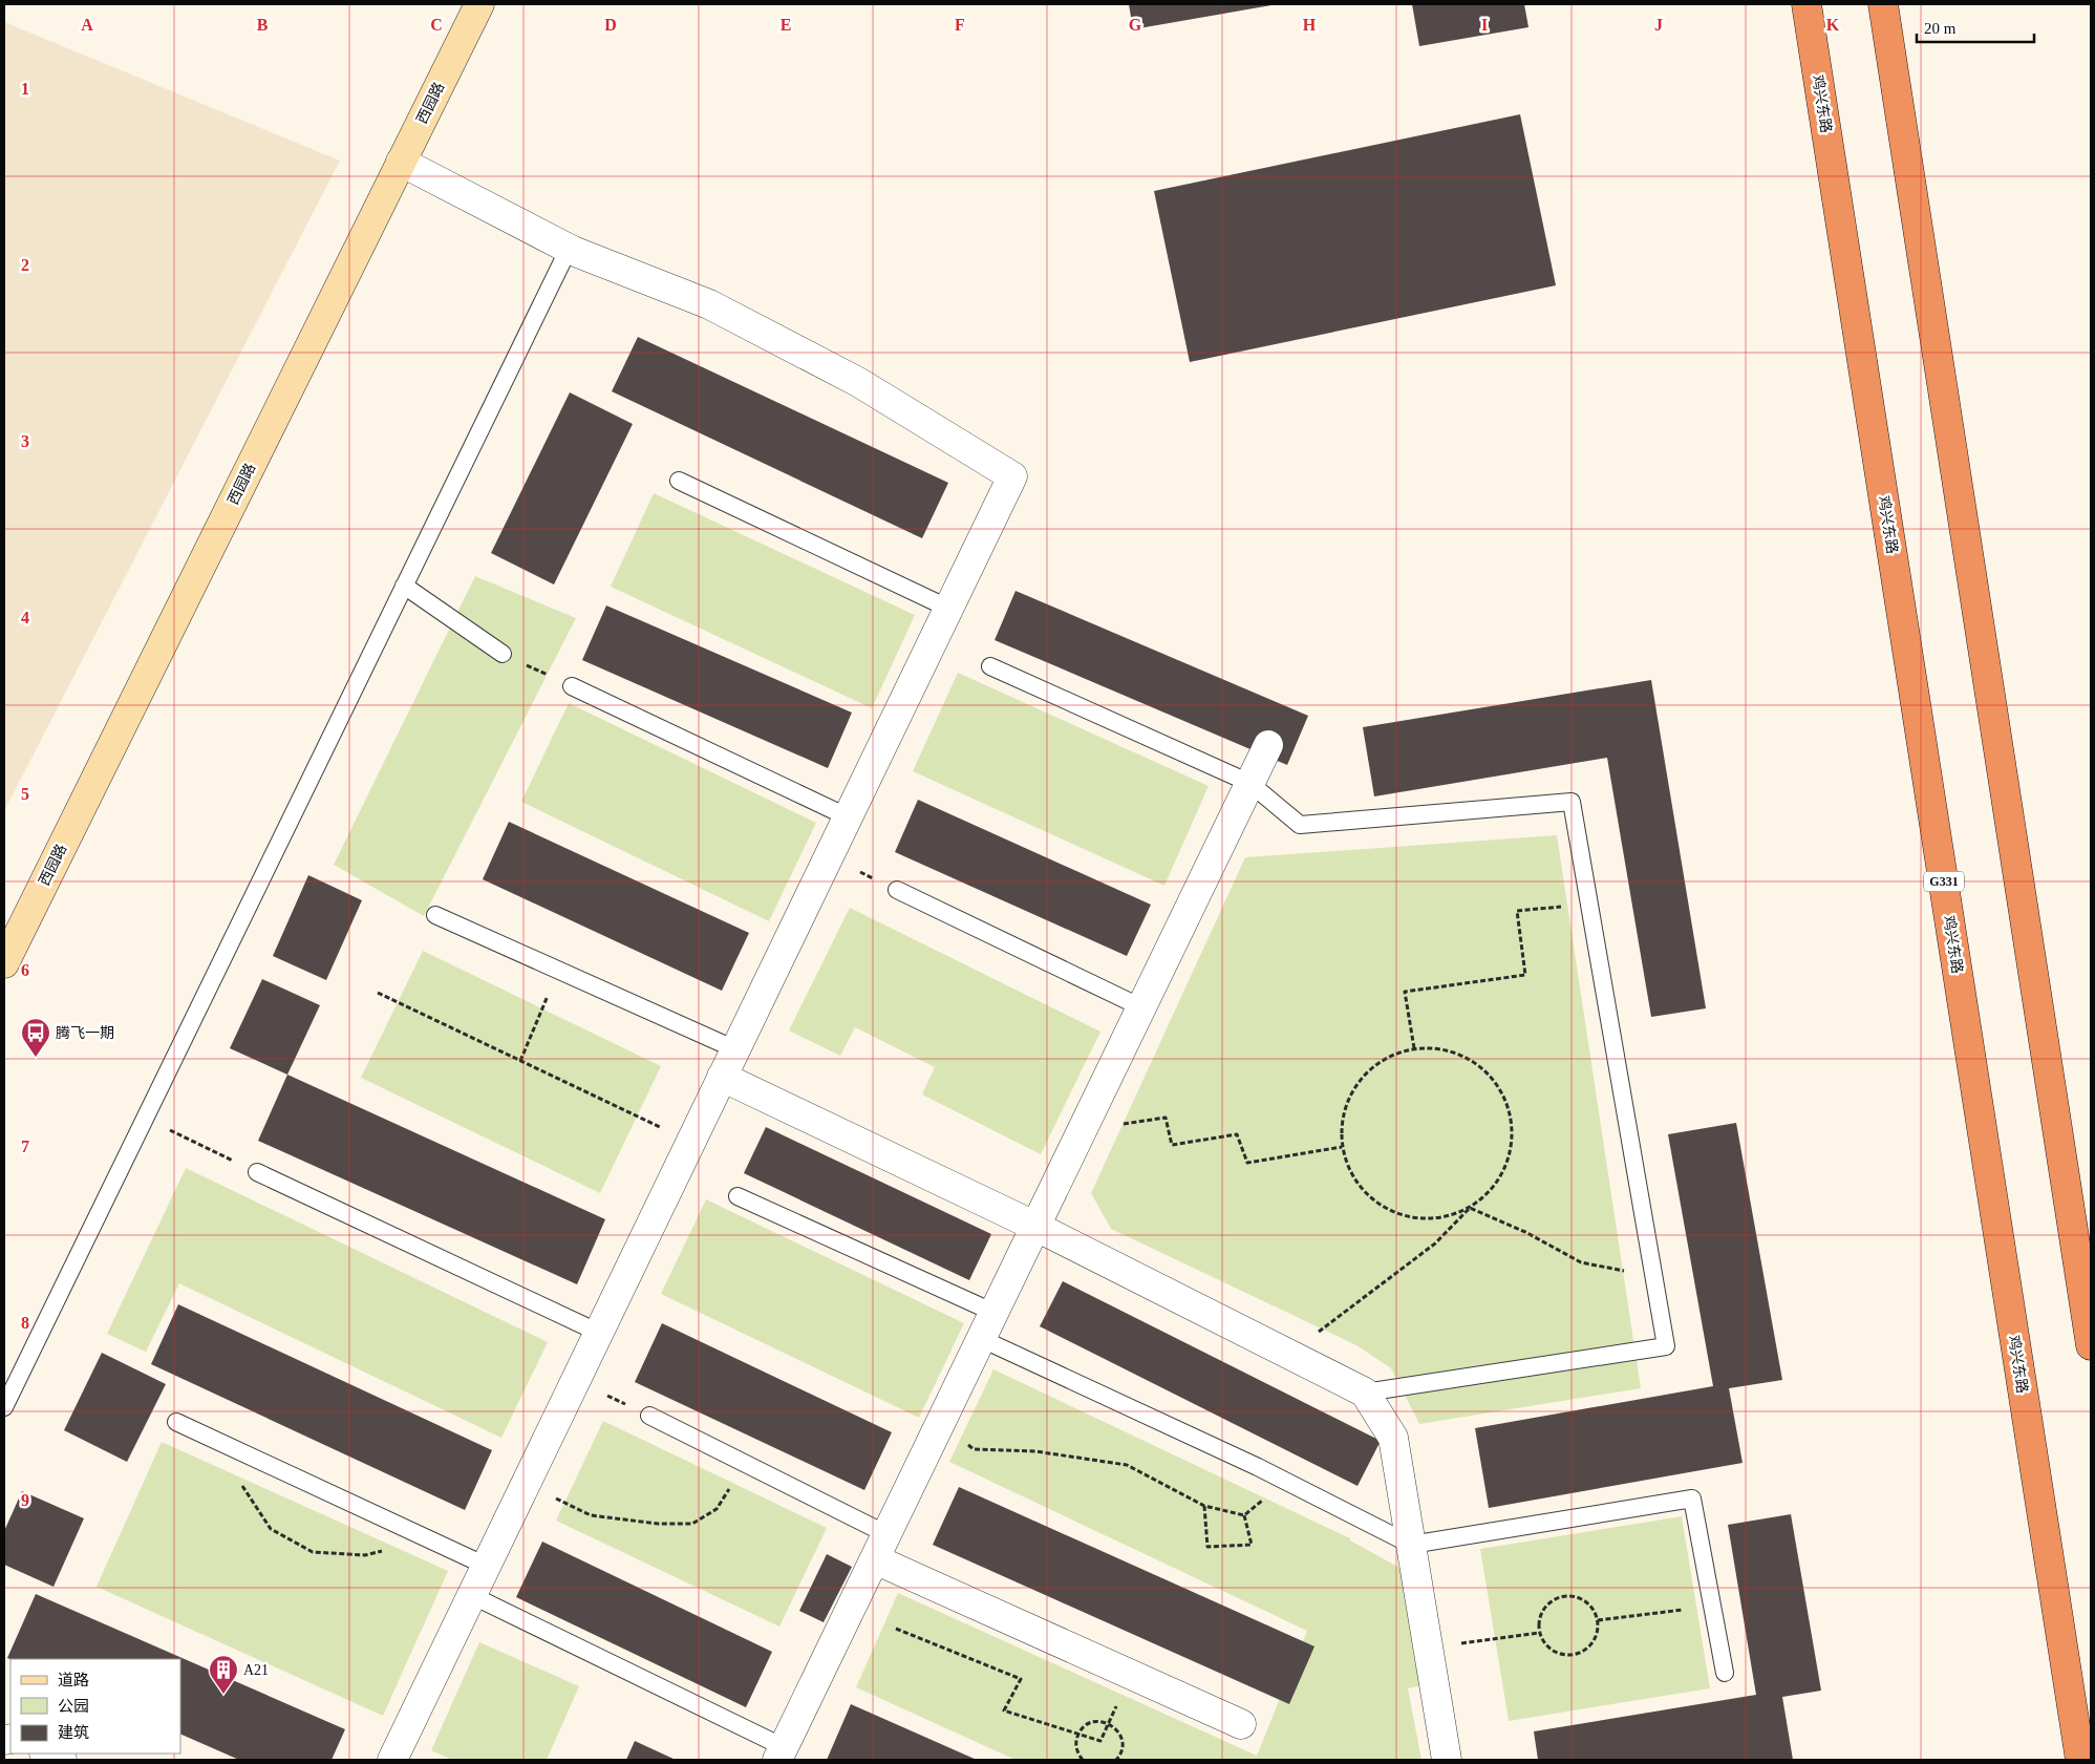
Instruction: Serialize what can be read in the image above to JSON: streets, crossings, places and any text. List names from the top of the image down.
{
  "streets": {
    "highway": ["鸡兴东路", "G331"],
    "main road": ["西园路"]
  },
  "places": {
    "bus stop": ["腾飞一期"],
    "building": ["A21"]
  },
  "legend": ["道路", "公园", "建筑"],
  "scale_bar": "20 m",
  "grid": {
    "columns": [
      "A",
      "B",
      "C",
      "D",
      "E",
      "F",
      "G",
      "H",
      "I",
      "J",
      "K"
    ],
    "rows": [
      "1",
      "2",
      "3",
      "4",
      "5",
      "6",
      "7",
      "8",
      "9"
    ]
  }
}
